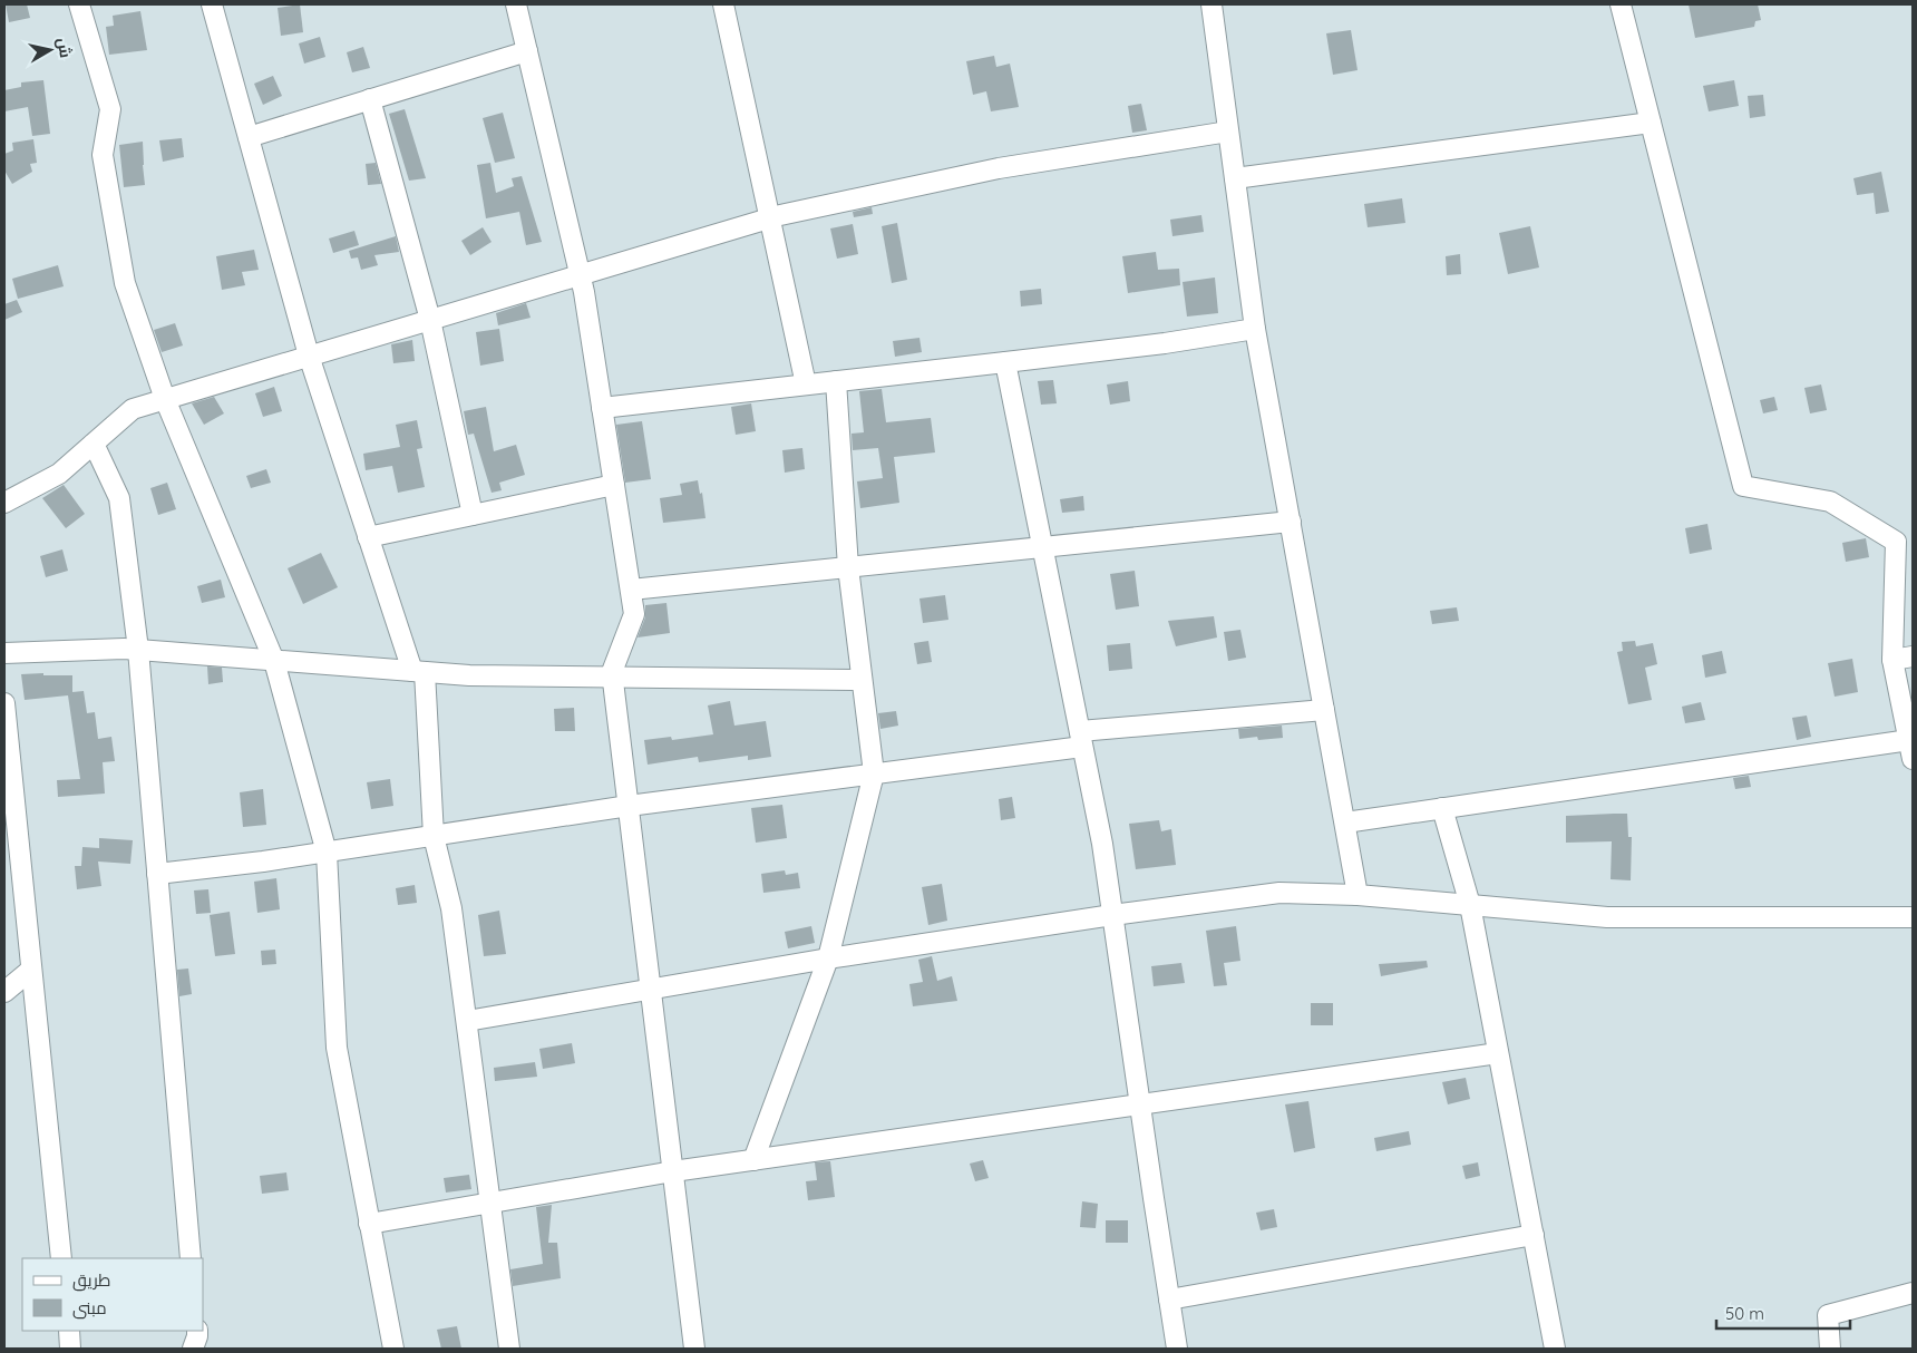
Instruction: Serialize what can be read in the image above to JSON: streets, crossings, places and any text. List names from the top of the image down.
{
  "legend": ["طريق", "مبنى"],
  "scale_bar": "50 m",
  "north": "right"
}
